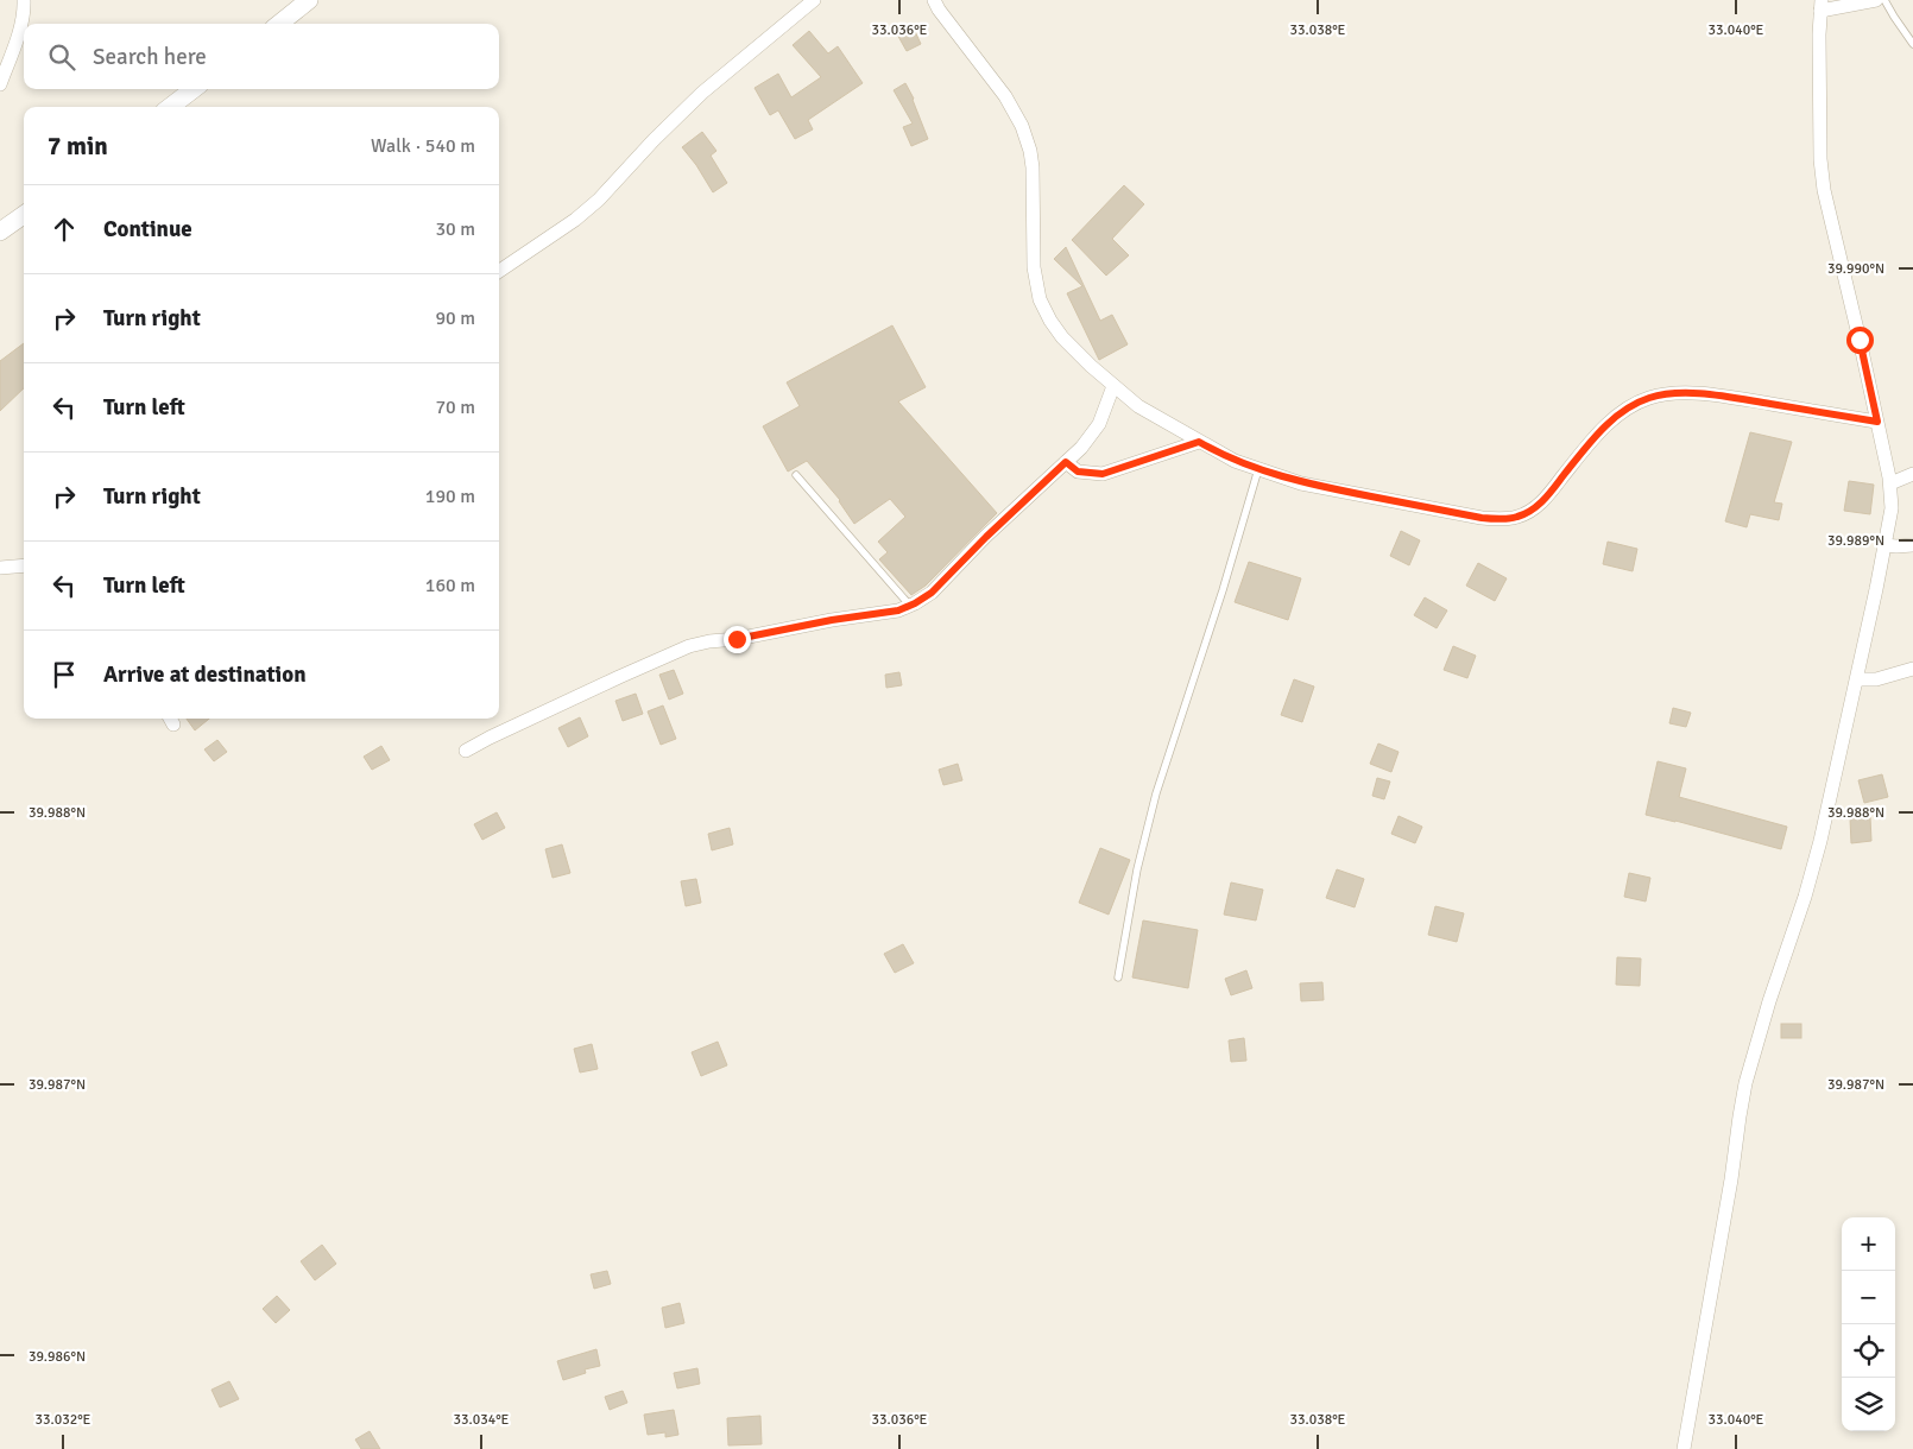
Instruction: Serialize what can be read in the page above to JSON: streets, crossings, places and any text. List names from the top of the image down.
{
  "page": {
    "search": "Search here",
    "heading": ["7 min", "Walk · 540 m"],
    "list": [
      ["Continue", "30 m"],
      ["Turn right", "90 m"],
      ["Turn left", "70 m"],
      ["Turn right", "190 m"],
      ["Turn left", "160 m"],
      "Arrive at destination"
    ],
    "map_buttons": ["+", "−"]
  },
  "coordinates": [
    "33.036°E",
    "33.038°E",
    "33.040°E",
    "39.990°N",
    "39.989°N",
    "39.988°N",
    "39.987°N",
    "39.986°N",
    "33.032°E",
    "33.034°E"
  ]
}
